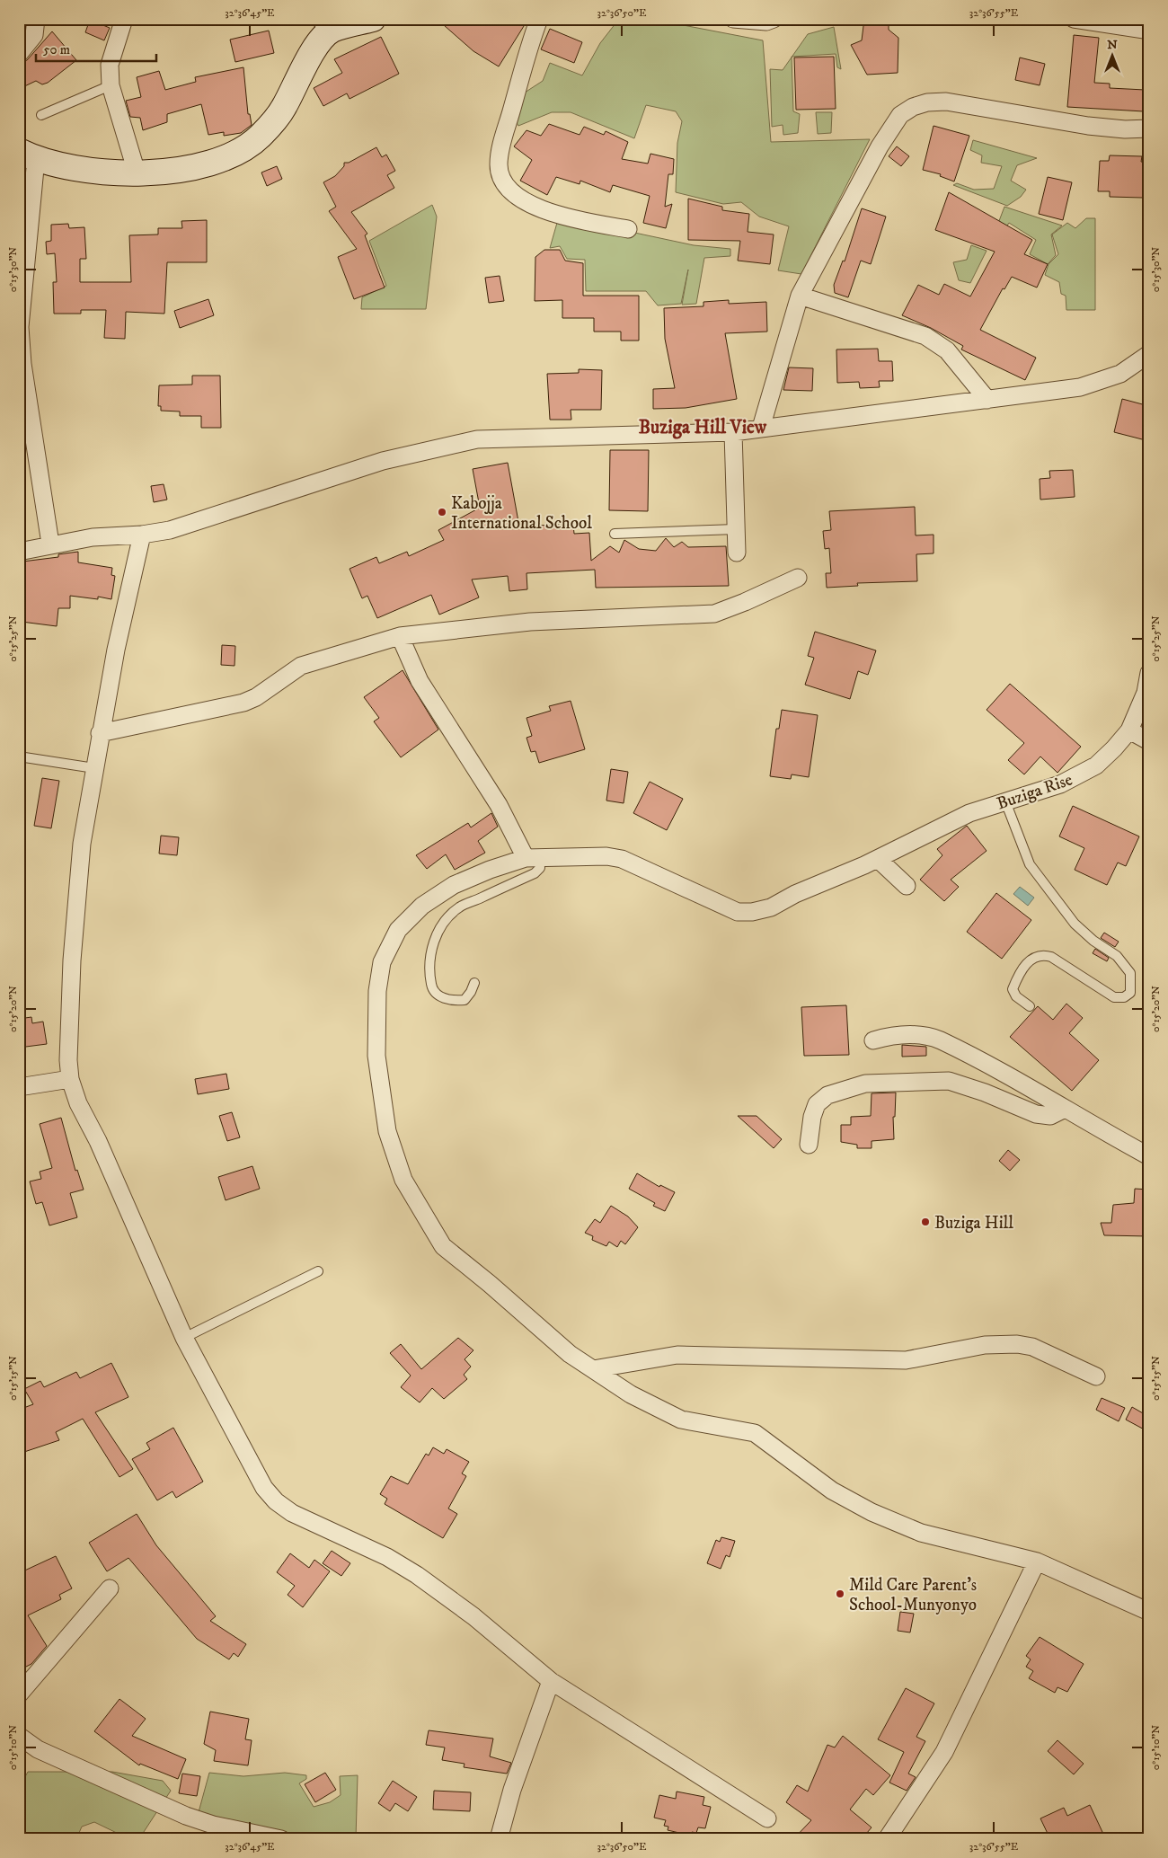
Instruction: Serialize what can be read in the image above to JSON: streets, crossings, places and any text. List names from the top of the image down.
{
  "streets": {
    "street": ["Buziga Rise"]
  },
  "districts": ["Buziga Hill View"],
  "places": ["Kabojja International School", "Buziga Hill", "Mild Care Parent's School-Munyonyo"],
  "scale_bar": "50 m",
  "north": "top",
  "coordinates": [
    "32°36'45\"E",
    "32°36'50\"E",
    "32°36'55\"E",
    "0°15'30\"N",
    "0°15'25\"N",
    "0°15'20\"N",
    "0°15'15\"N",
    "0°15'10\"N"
  ]
}
